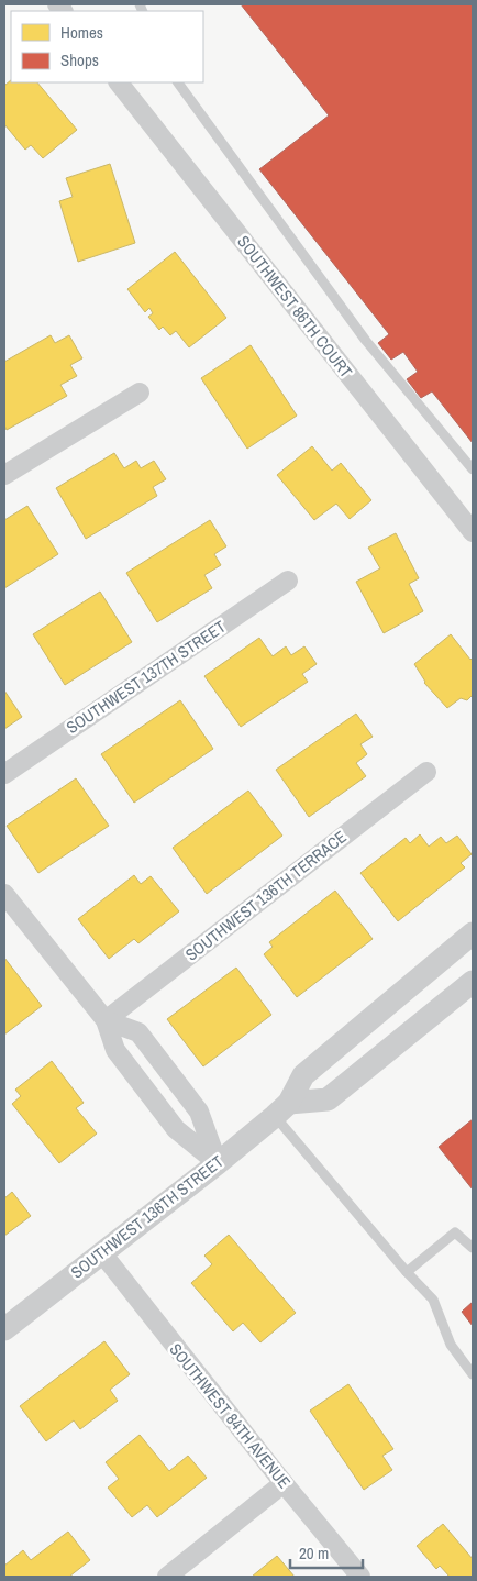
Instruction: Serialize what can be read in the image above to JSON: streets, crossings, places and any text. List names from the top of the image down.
{
  "streets": {
    "street": [
      "SOUTHWEST 86TH COURT",
      "SOUTHWEST 137TH STREET",
      "SOUTHWEST 136TH TERRACE",
      "SOUTHWEST 136TH STREET",
      "SOUTHWEST 84TH AVENUE"
    ]
  },
  "crossings": [
    ["SOUTHWEST 136TH STREET", "SOUTHWEST 84TH AVENUE"]
  ],
  "legend": ["Homes", "Shops"],
  "scale_bar": "20 m"
}
